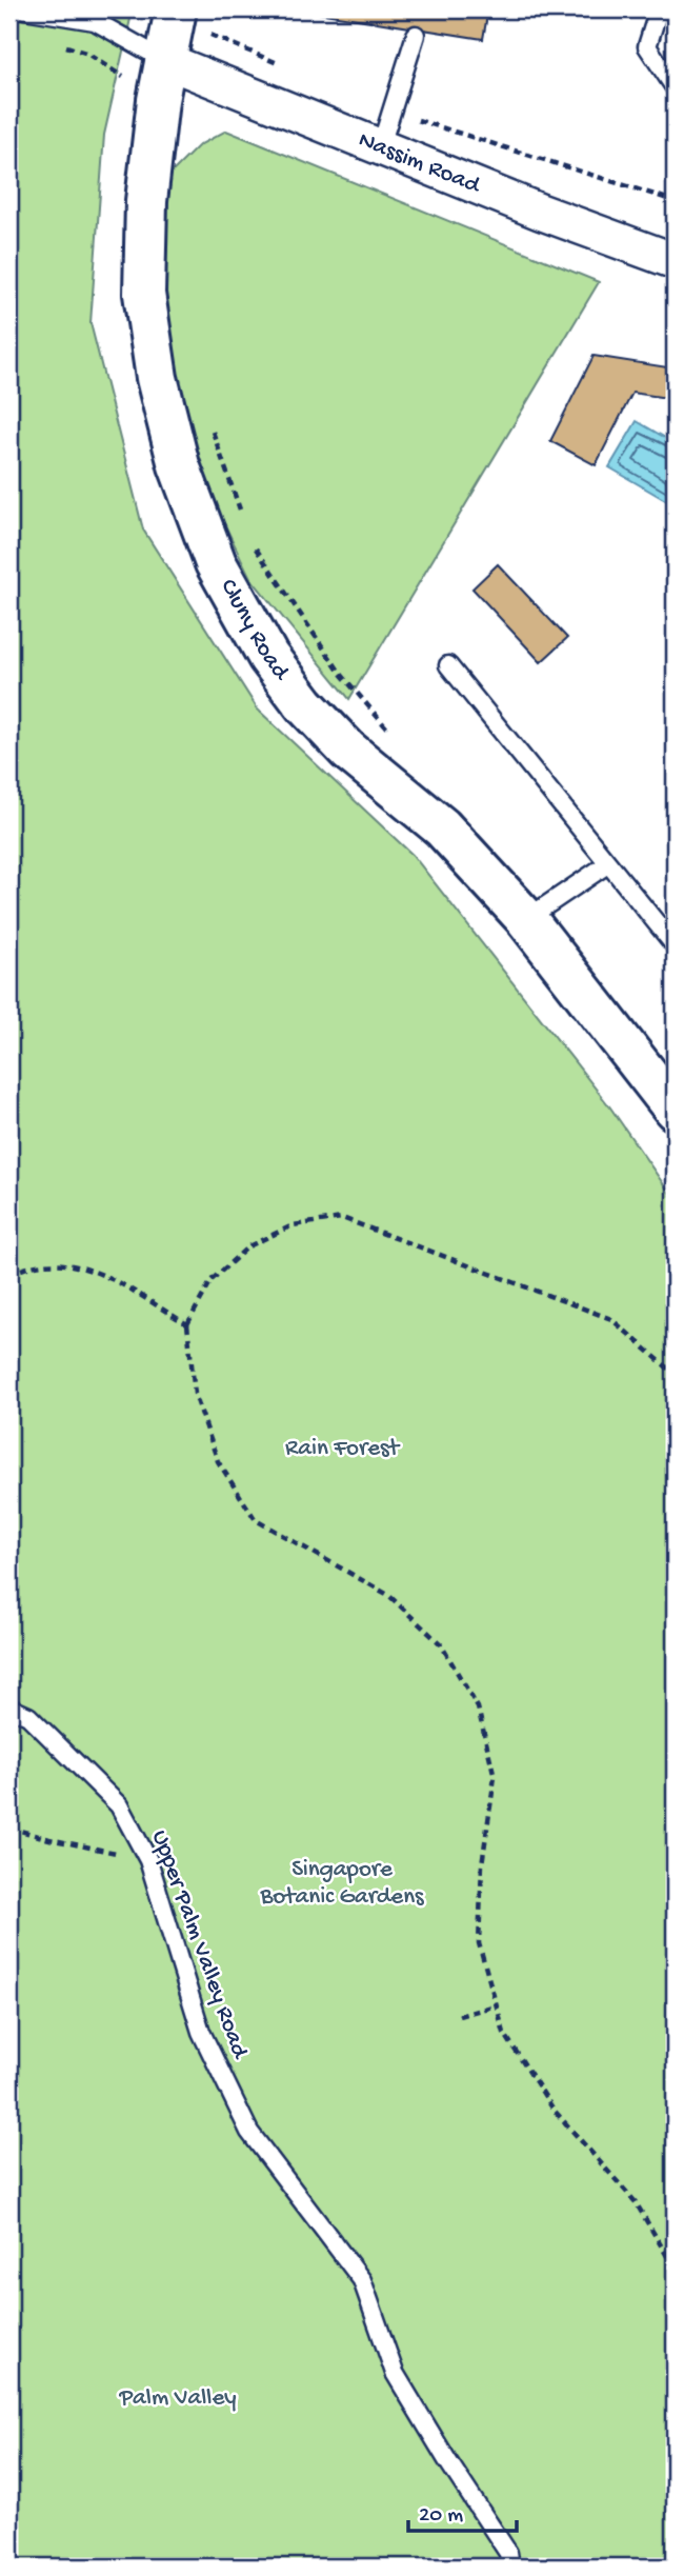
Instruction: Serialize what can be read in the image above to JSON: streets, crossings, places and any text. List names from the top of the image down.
{
  "streets": {
    "street": ["Nassim Road", "Cluny Road"],
    "lane": ["Upper Palm Valley Road"]
  },
  "crossings": [
    ["Nassim Road", "Cluny Road"]
  ],
  "parks": ["Rain Forest", "Singapore Botanic Gardens", "Palm Valley"],
  "scale_bar": "20 m"
}
